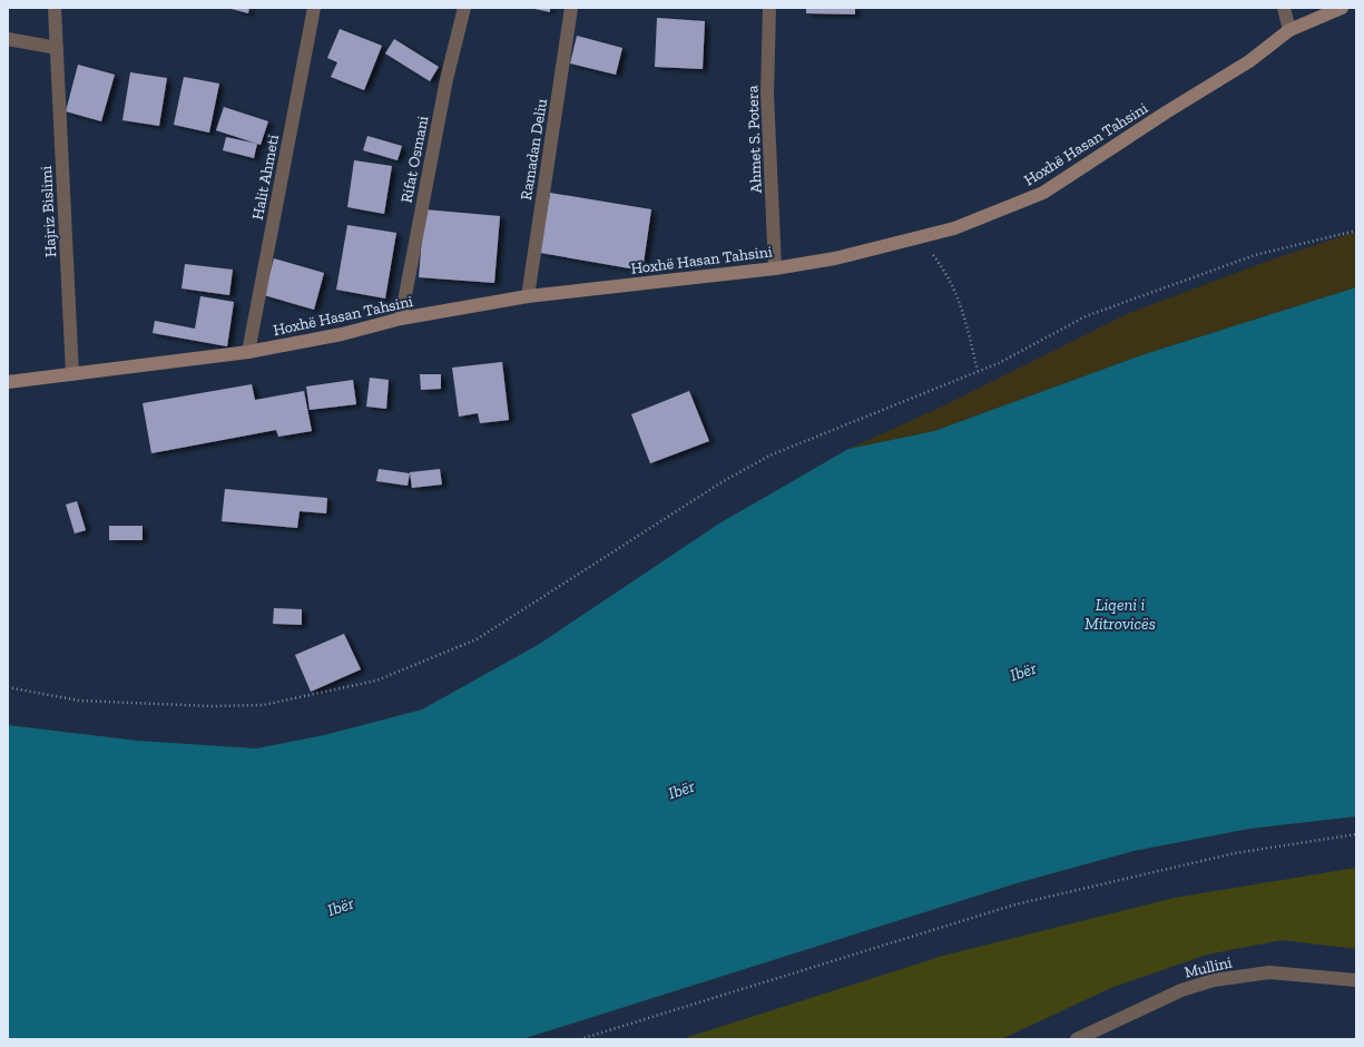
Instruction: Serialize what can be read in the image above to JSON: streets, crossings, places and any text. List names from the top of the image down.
{
  "streets": {
    "street": [
      "Ahmet S. Potera",
      "Hoxhë Hasan Tahsini",
      "Ramadan Deliu",
      "Rifat Osmani",
      "Halit Ahmeti",
      "Hajriz Bislimi",
      "Mullini"
    ]
  },
  "crossings": [
    ["Ahmet S. Potera", "Hoxhë Hasan Tahsini"],
    ["Hoxhë Hasan Tahsini", "Ramadan Deliu"],
    ["Hoxhë Hasan Tahsini", "Rifat Osmani"],
    ["Hoxhë Hasan Tahsini", "Halit Ahmeti"],
    ["Hoxhë Hasan Tahsini", "Hajriz Bislimi"]
  ],
  "water": ["Liqeni i Mitrovicës", "Ibër"]
}
